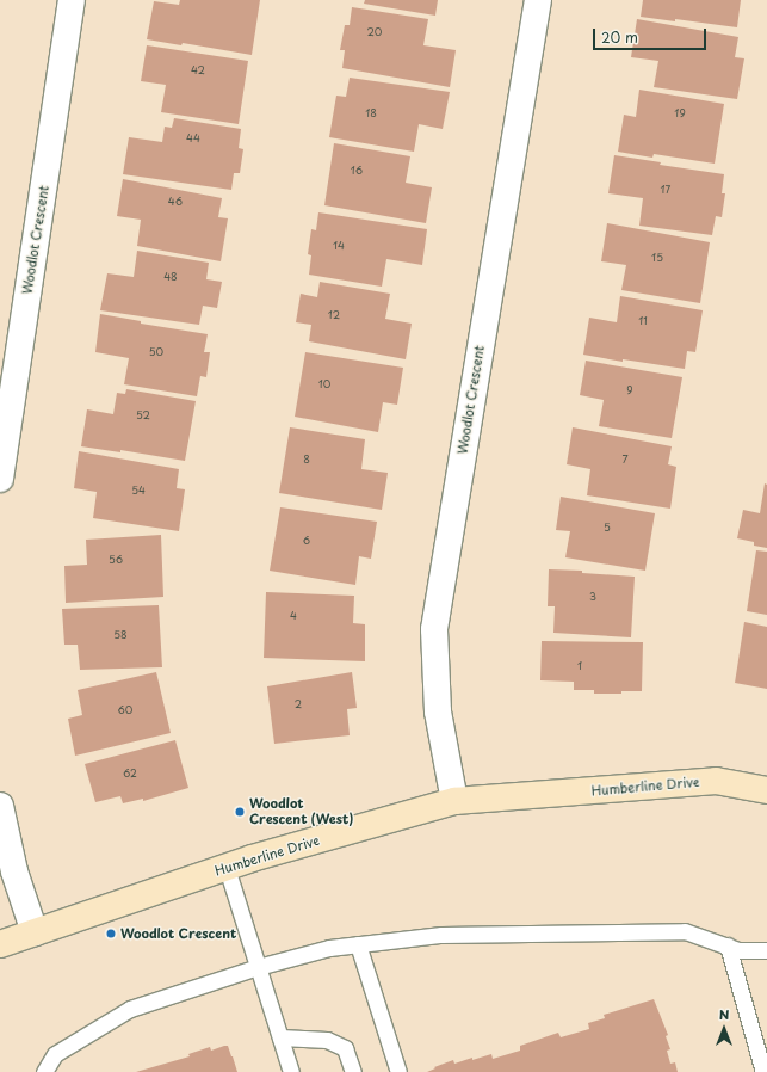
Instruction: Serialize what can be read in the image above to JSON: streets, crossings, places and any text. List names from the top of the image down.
{
  "streets": {
    "street": ["Woodlot Crescent", "Humberline Drive"]
  },
  "crossings": [
    ["Woodlot Crescent", "Humberline Drive"]
  ],
  "places": ["Woodlot Crescent (West)", "Woodlot Crescent"],
  "house_numbers": [
    "20",
    "42",
    "18",
    "19",
    "44",
    "16",
    "17",
    "46",
    "14",
    "15",
    "48",
    "12",
    "11",
    "50",
    "10",
    "9",
    "52",
    "8",
    "7",
    "54",
    "5",
    "6",
    "56",
    "3",
    "4",
    "58",
    "1",
    "2",
    "60",
    "62"
  ],
  "scale_bar": "20 m",
  "north": "top"
}
